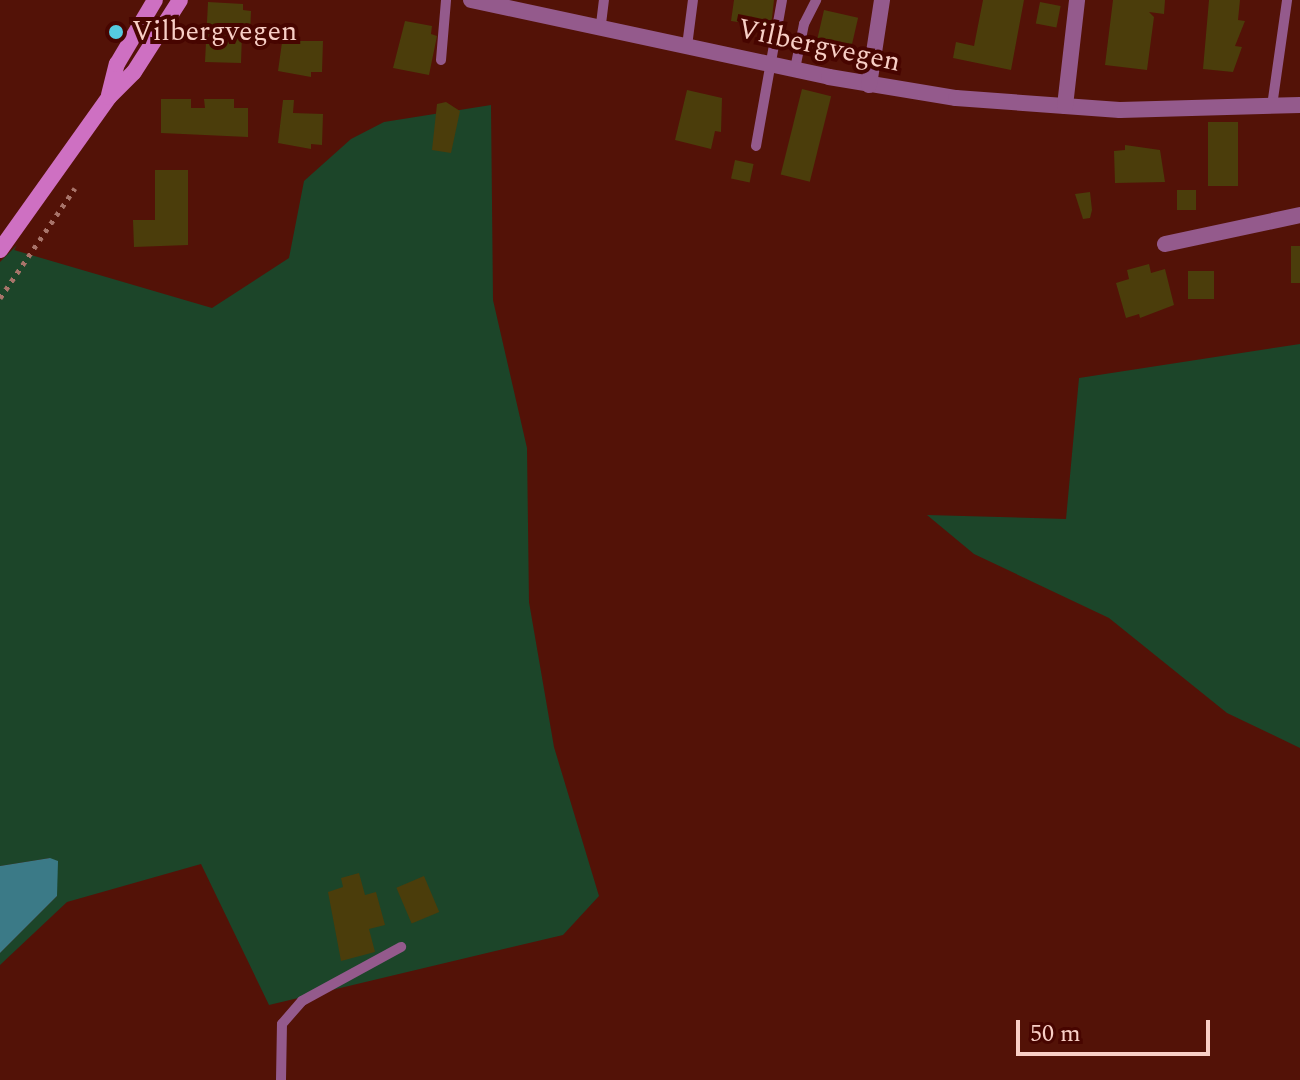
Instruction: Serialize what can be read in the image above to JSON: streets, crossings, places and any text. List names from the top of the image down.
{
  "streets": {
    "street": ["Vilbergvegen"]
  },
  "places": ["Vilbergvegen"],
  "scale_bar": "50 m"
}
